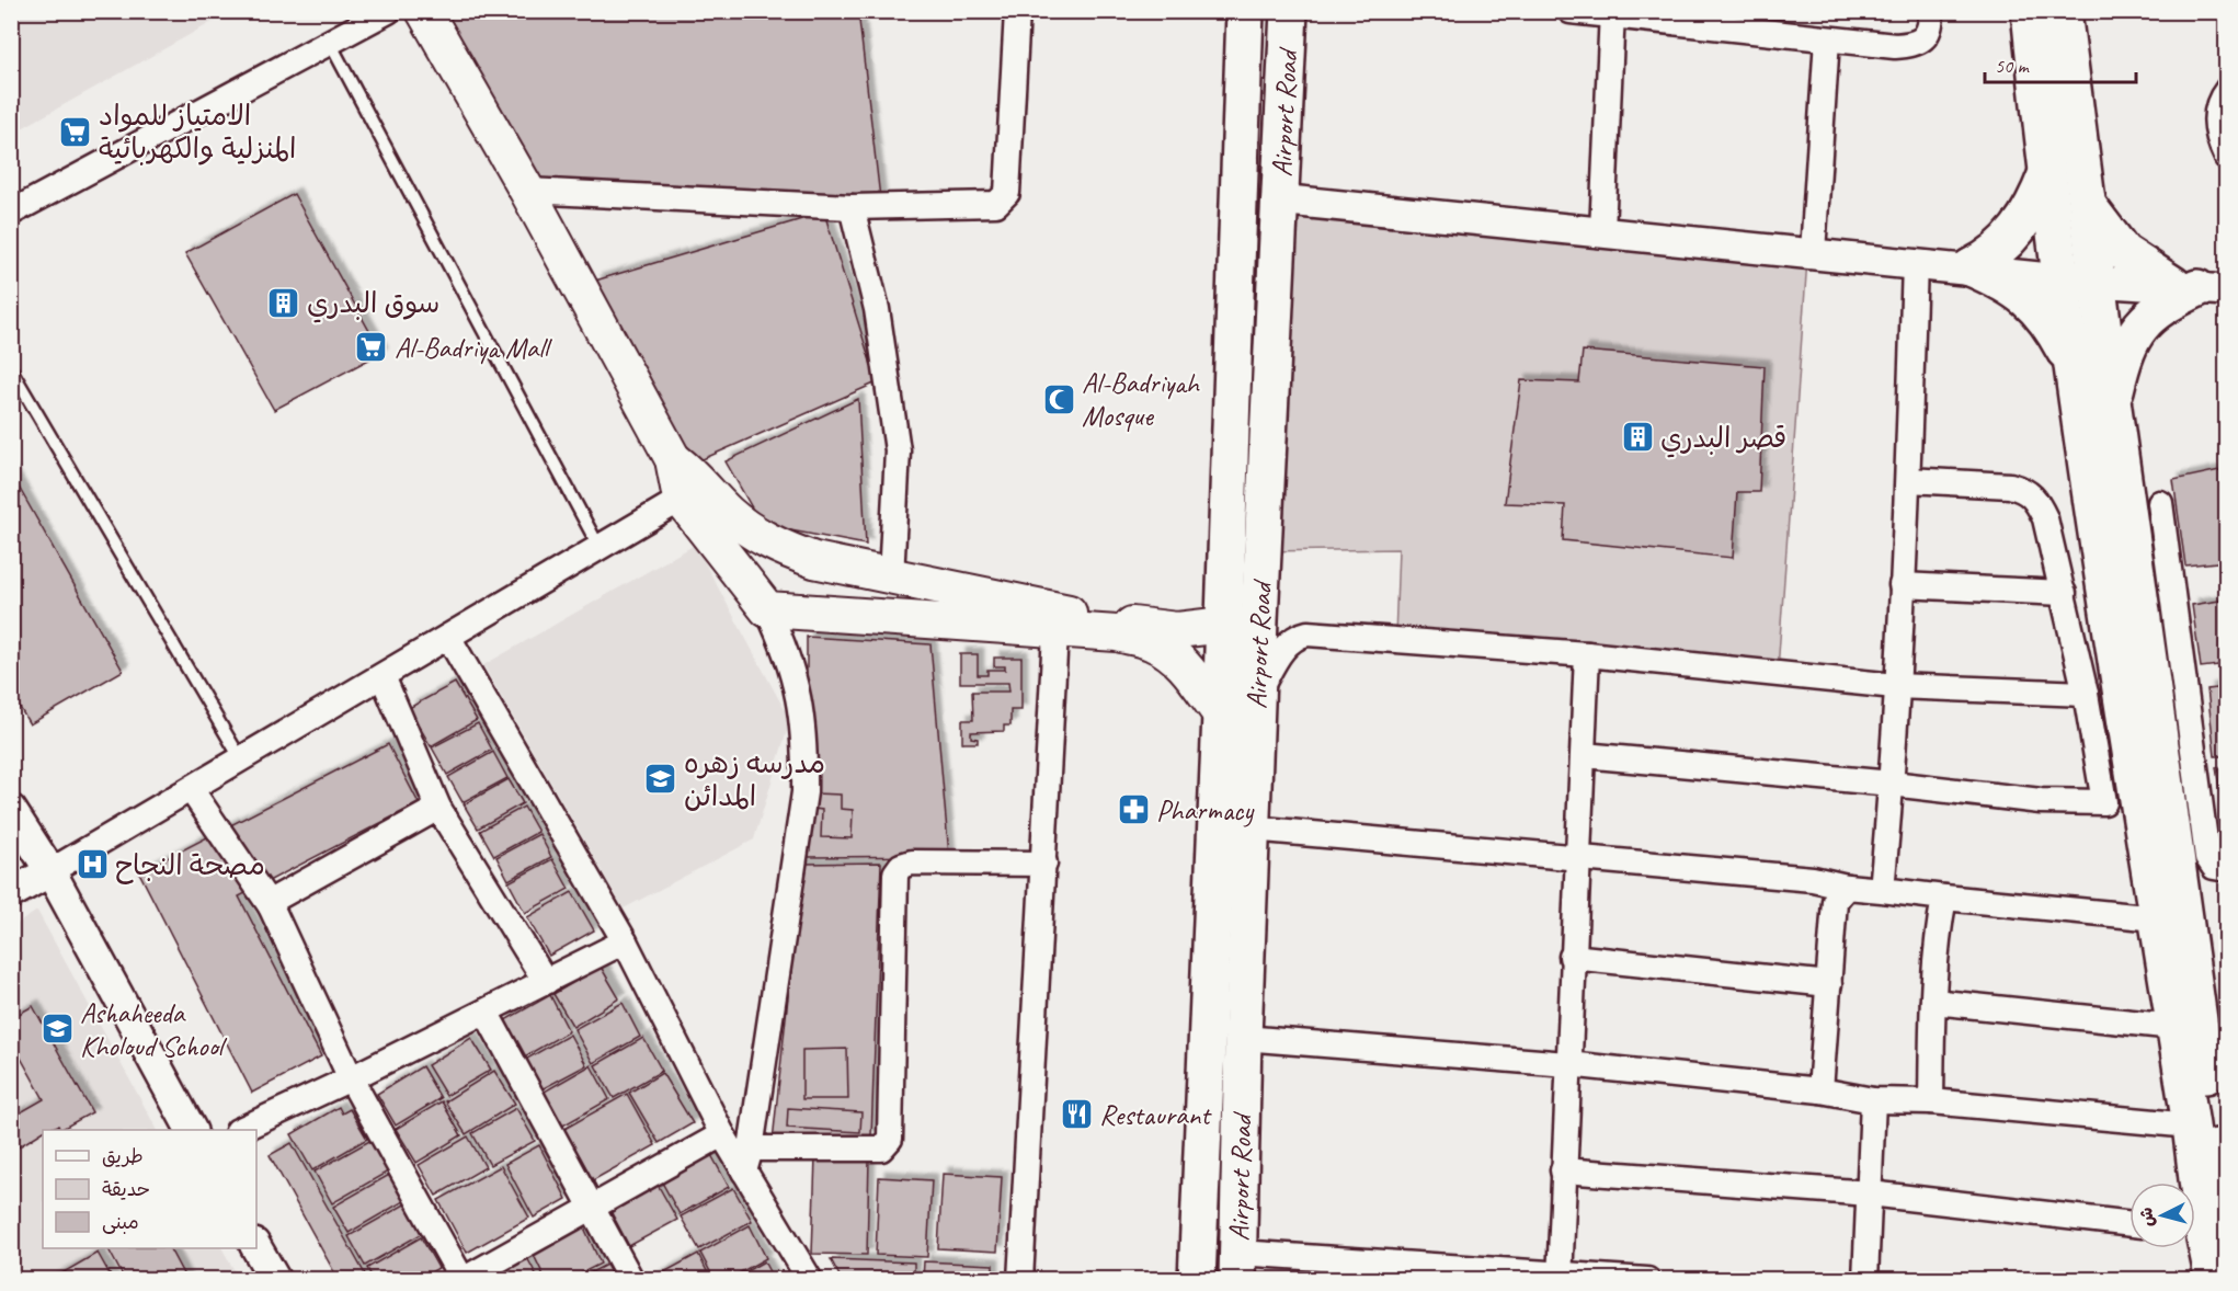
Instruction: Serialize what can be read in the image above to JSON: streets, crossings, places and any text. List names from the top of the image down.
{
  "streets": {
    "main road": ["Airport Road"]
  },
  "places": {
    "supermarket": ["الامتياز للمواد المنزلية والكهربائية", "Al-Badriya Mall"],
    "building": ["سوق البدري", "قصر البدري"],
    "mosque": ["Al-Badriyah Mosque"],
    "school or university": ["مدرسه زهره المدائن", "Ashaheeda Kholoud School"],
    "pharmacy": ["Pharmacy"],
    "hospital": ["مصحة النجاح"],
    "restaurant": ["Restaurant"]
  },
  "legend": ["طريق", "حديقة", "مبنى"],
  "scale_bar": "50 m",
  "north": "left"
}
